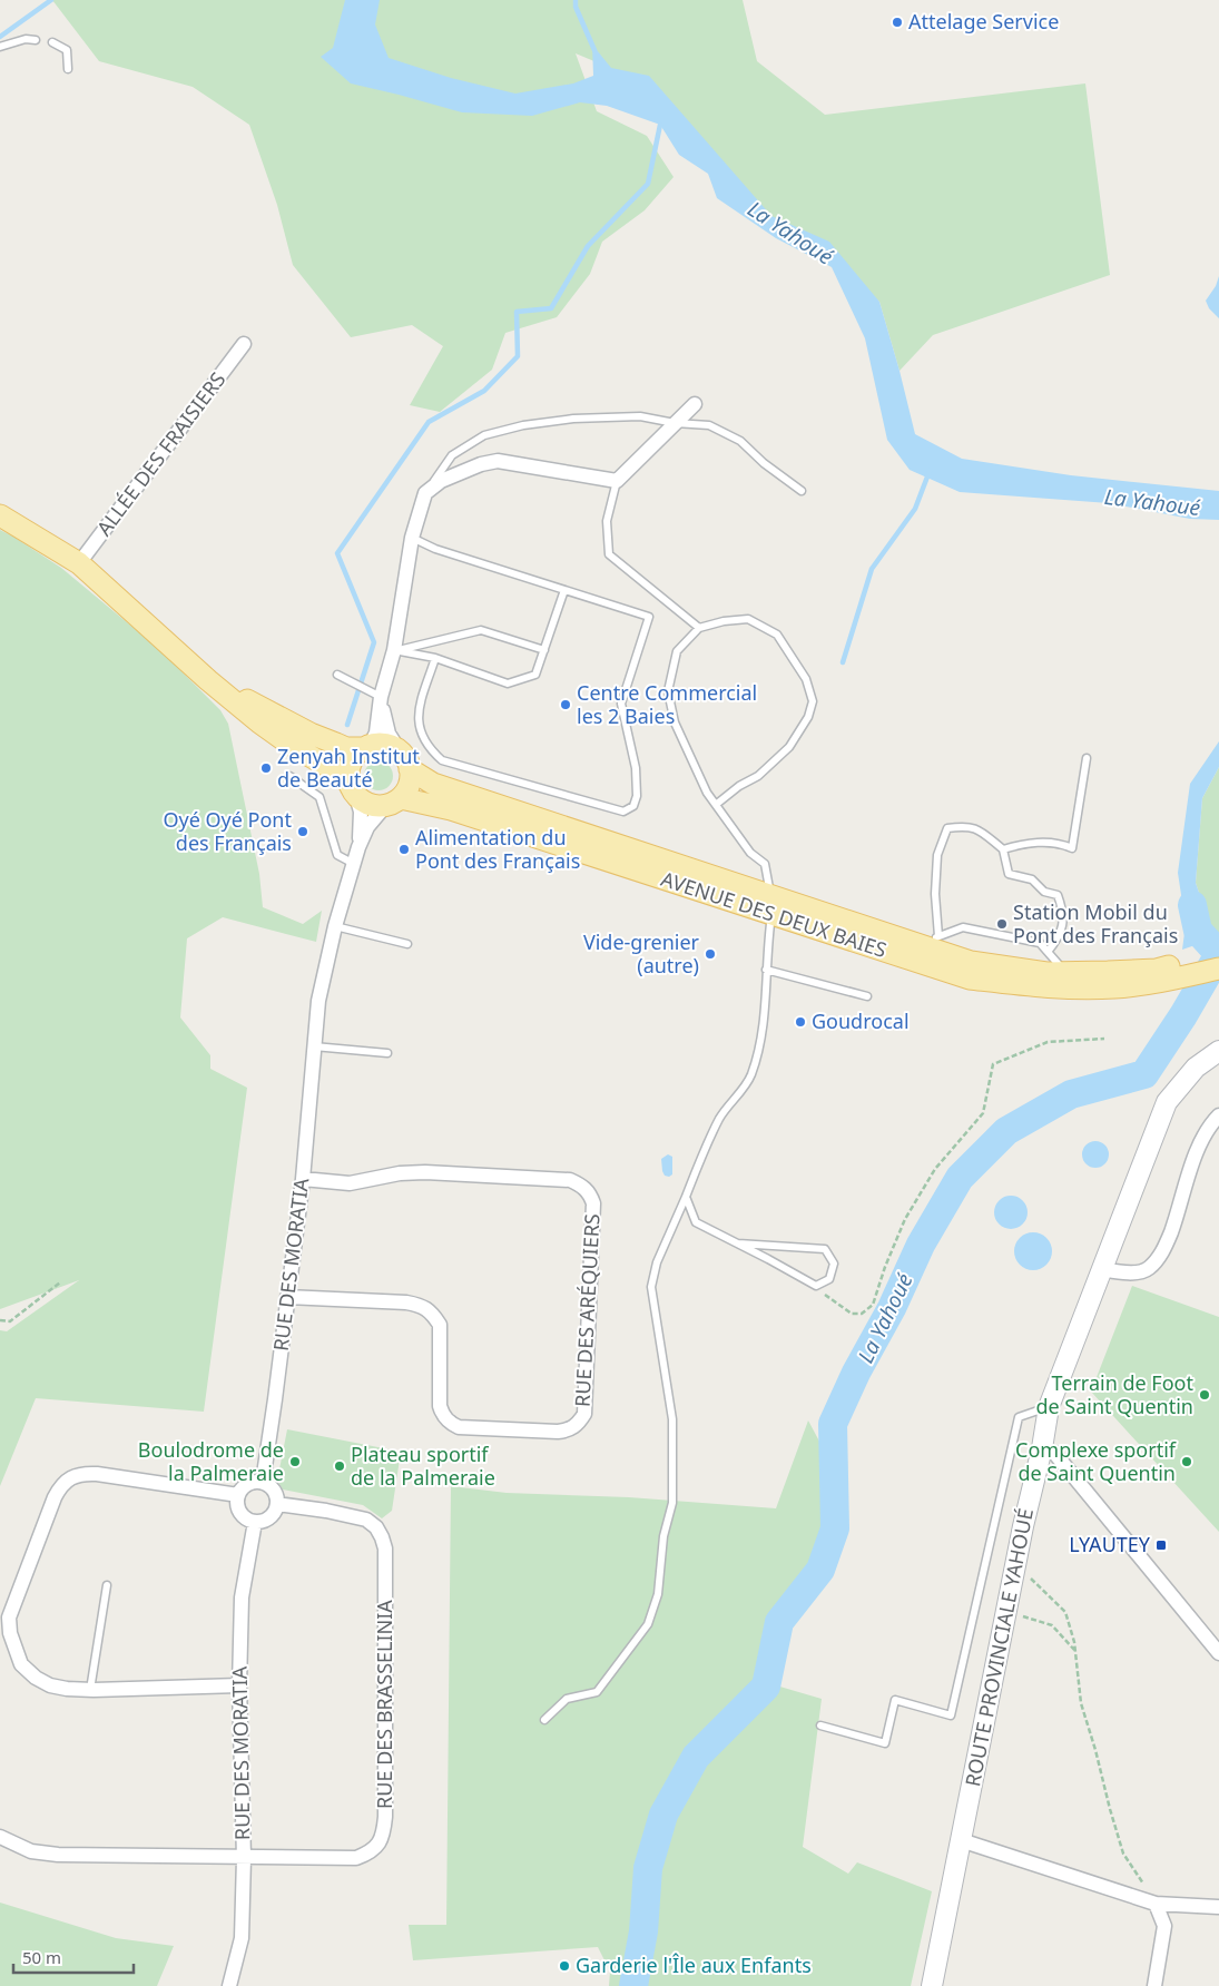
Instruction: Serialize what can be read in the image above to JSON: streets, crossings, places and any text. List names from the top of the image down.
{
  "streets": {
    "main road": ["AVENUE DES DEUX BAIES", "ROUTE PROVINCIALE YAHOUÉ"],
    "street": [
      "ALLÉE DES FRAISIERS",
      "RUE DES MORATIA",
      "RUE DES ARÉQUIERS",
      "RUE DES BRASSELINIA"
    ]
  },
  "crossings": [
    ["AVENUE DES DEUX BAIES", "RUE DES MORATIA"],
    ["RUE DES MORATIA", "RUE DES ARÉQUIERS"],
    ["RUE DES MORATIA", "RUE DES BRASSELINIA"]
  ],
  "water": ["La Yahoué"],
  "places": {
    "other": [
      "Attelage Service",
      "Centre Commercial les 2 Baies",
      "Zenyah Institut de Beauté",
      "Oyé Oyé Pont des Français",
      "Alimentation du Pont des Français",
      "Station Mobil du Pont des Français",
      "Vide-grenier (autre)",
      "Goudrocal",
      "Terrain de Foot de Saint Quentin",
      "Boulodrome de la Palmeraie",
      "Complexe sportif de Saint Quentin",
      "Plateau sportif de la Palmeraie",
      "Garderie l'Île aux Enfants"
    ],
    "transit": ["LYAUTEY"]
  },
  "scale_bar": "50 m"
}
